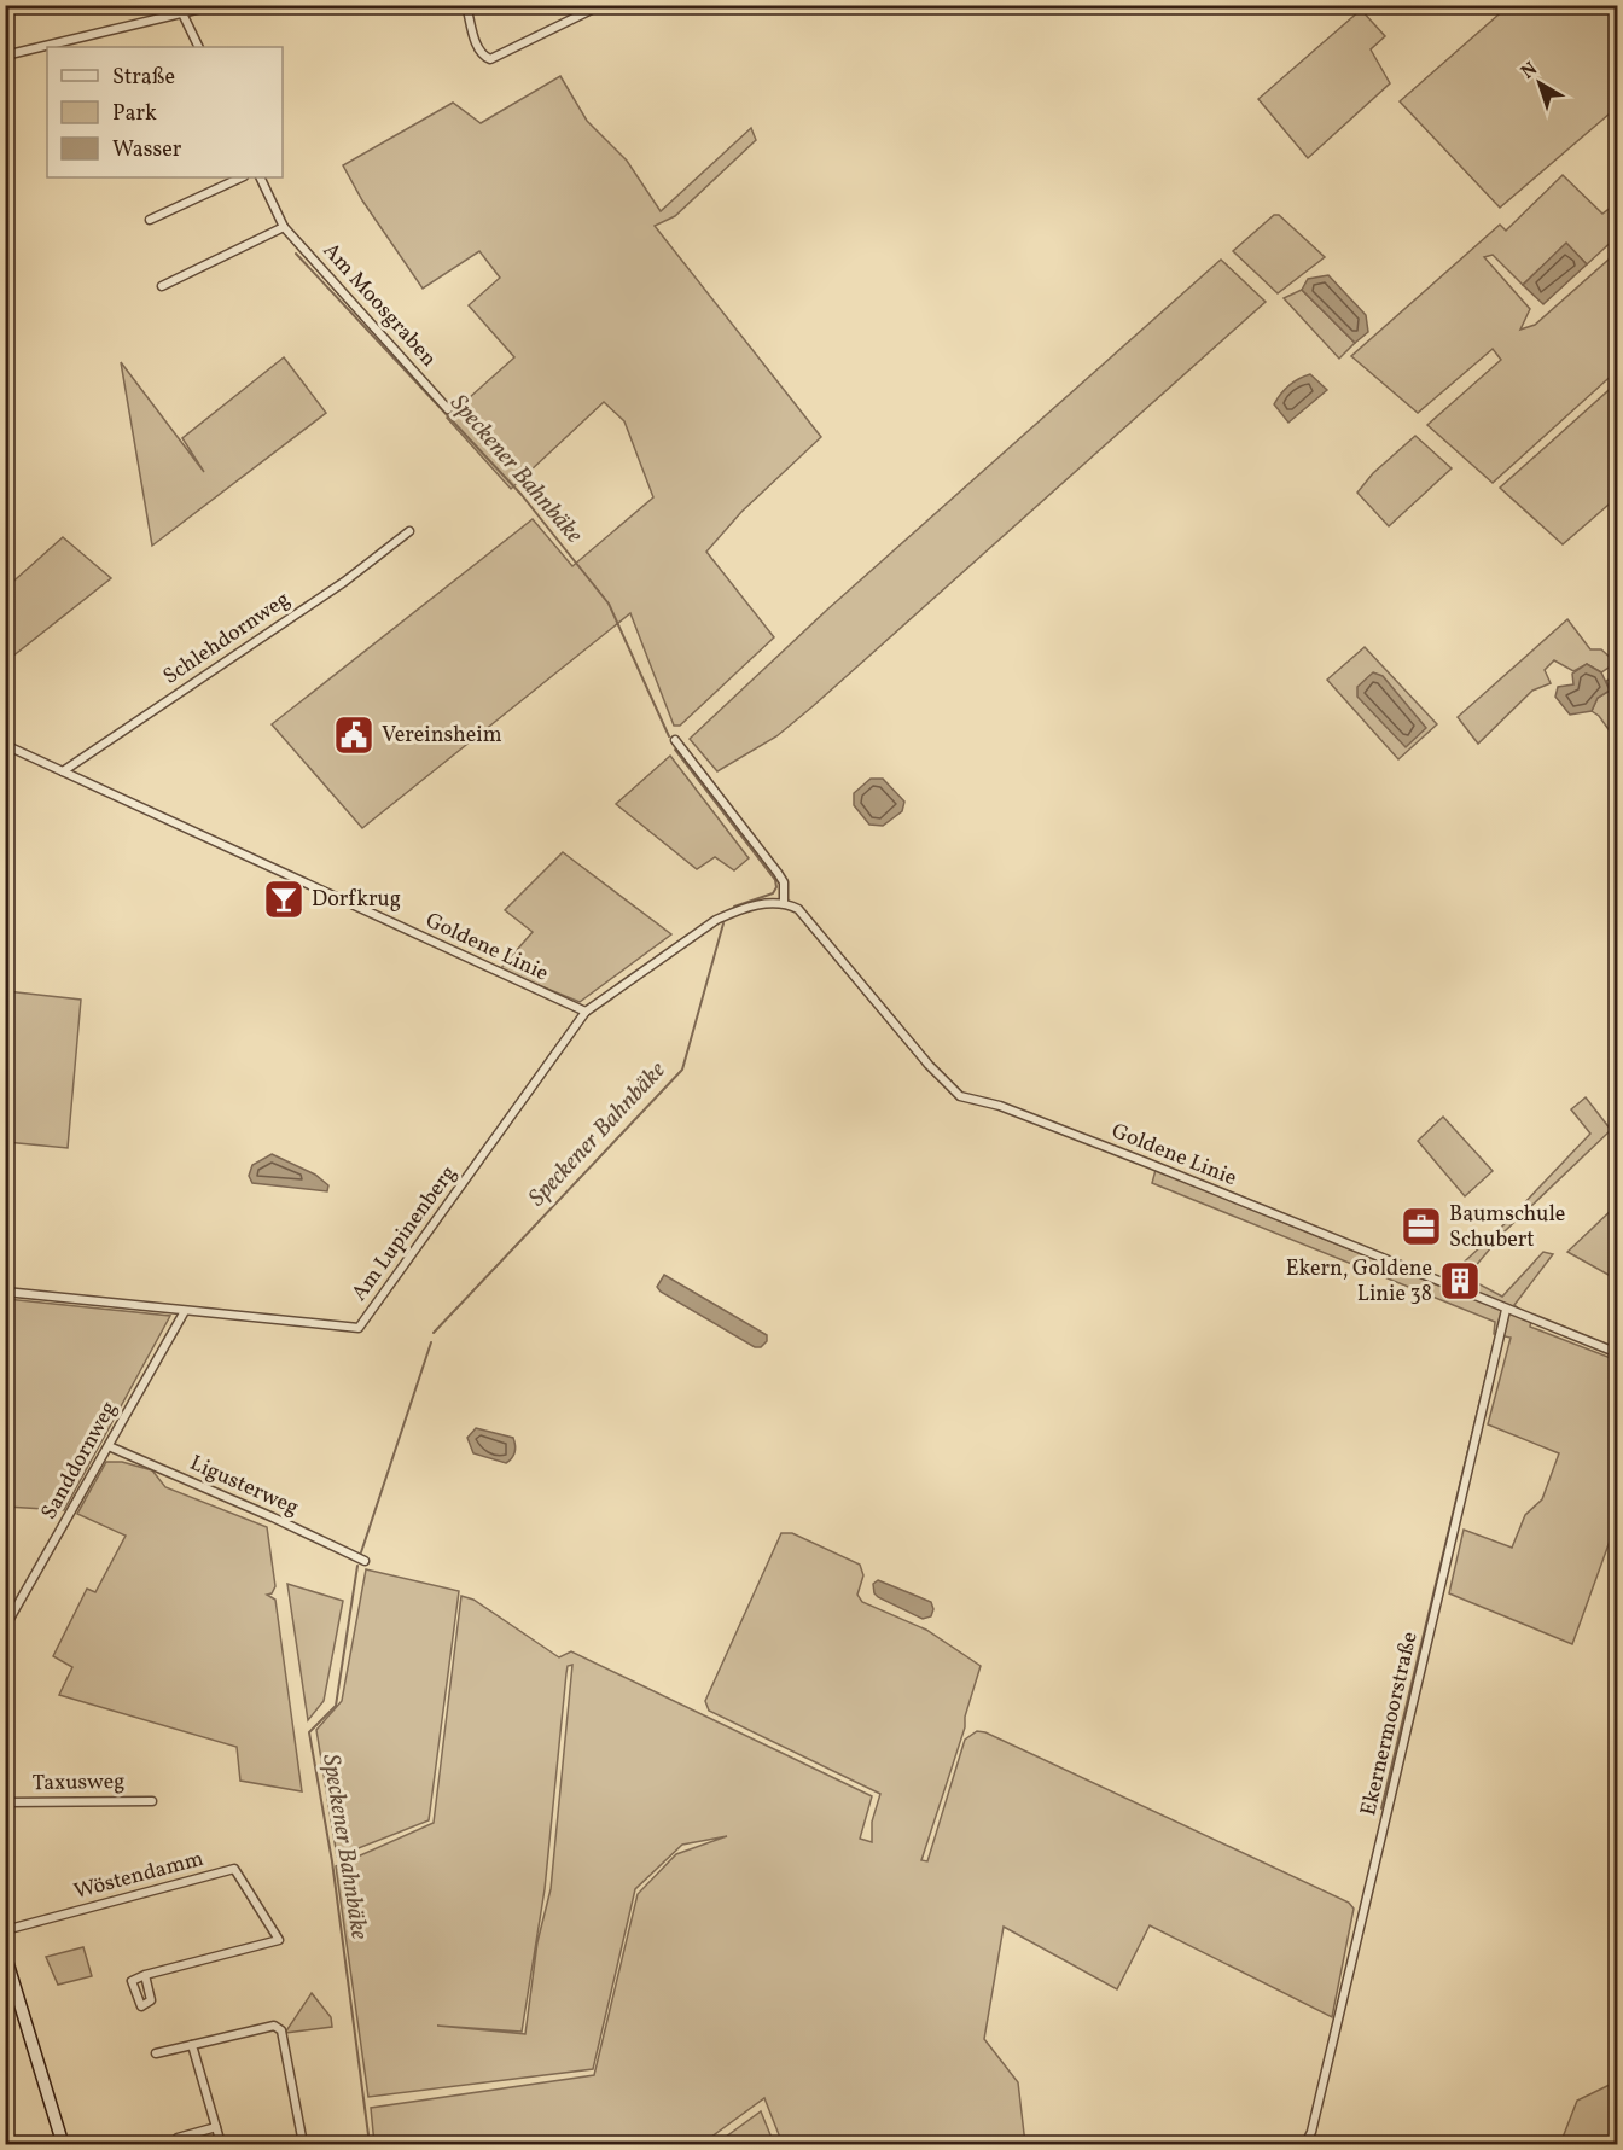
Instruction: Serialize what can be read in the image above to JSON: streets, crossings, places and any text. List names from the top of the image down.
{
  "streets": {
    "street": [
      "Am Moosgraben",
      "Schlehdornweg",
      "Goldene Linie",
      "Am Lupinenberg",
      "Sanddornweg",
      "Ligusterweg",
      "Ekernermoorstraße",
      "Taxusweg",
      "Wöstendamm"
    ]
  },
  "crossings": [
    ["Schlehdornweg", "Goldene Linie"],
    ["Goldene Linie", "Am Lupinenberg"],
    ["Goldene Linie", "Ekernermoorstraße"],
    ["Am Lupinenberg", "Sanddornweg"],
    ["Sanddornweg", "Ligusterweg"]
  ],
  "water": ["Speckener Bahnbäke"],
  "places": {
    "public building": ["Vereinsheim"],
    "bar": ["Dorfkrug"],
    "office": ["Baumschule Schubert"],
    "building": ["Ekern, Goldene Linie 38"]
  },
  "legend": ["Straße", "Park", "Wasser"],
  "north": "top left"
}
